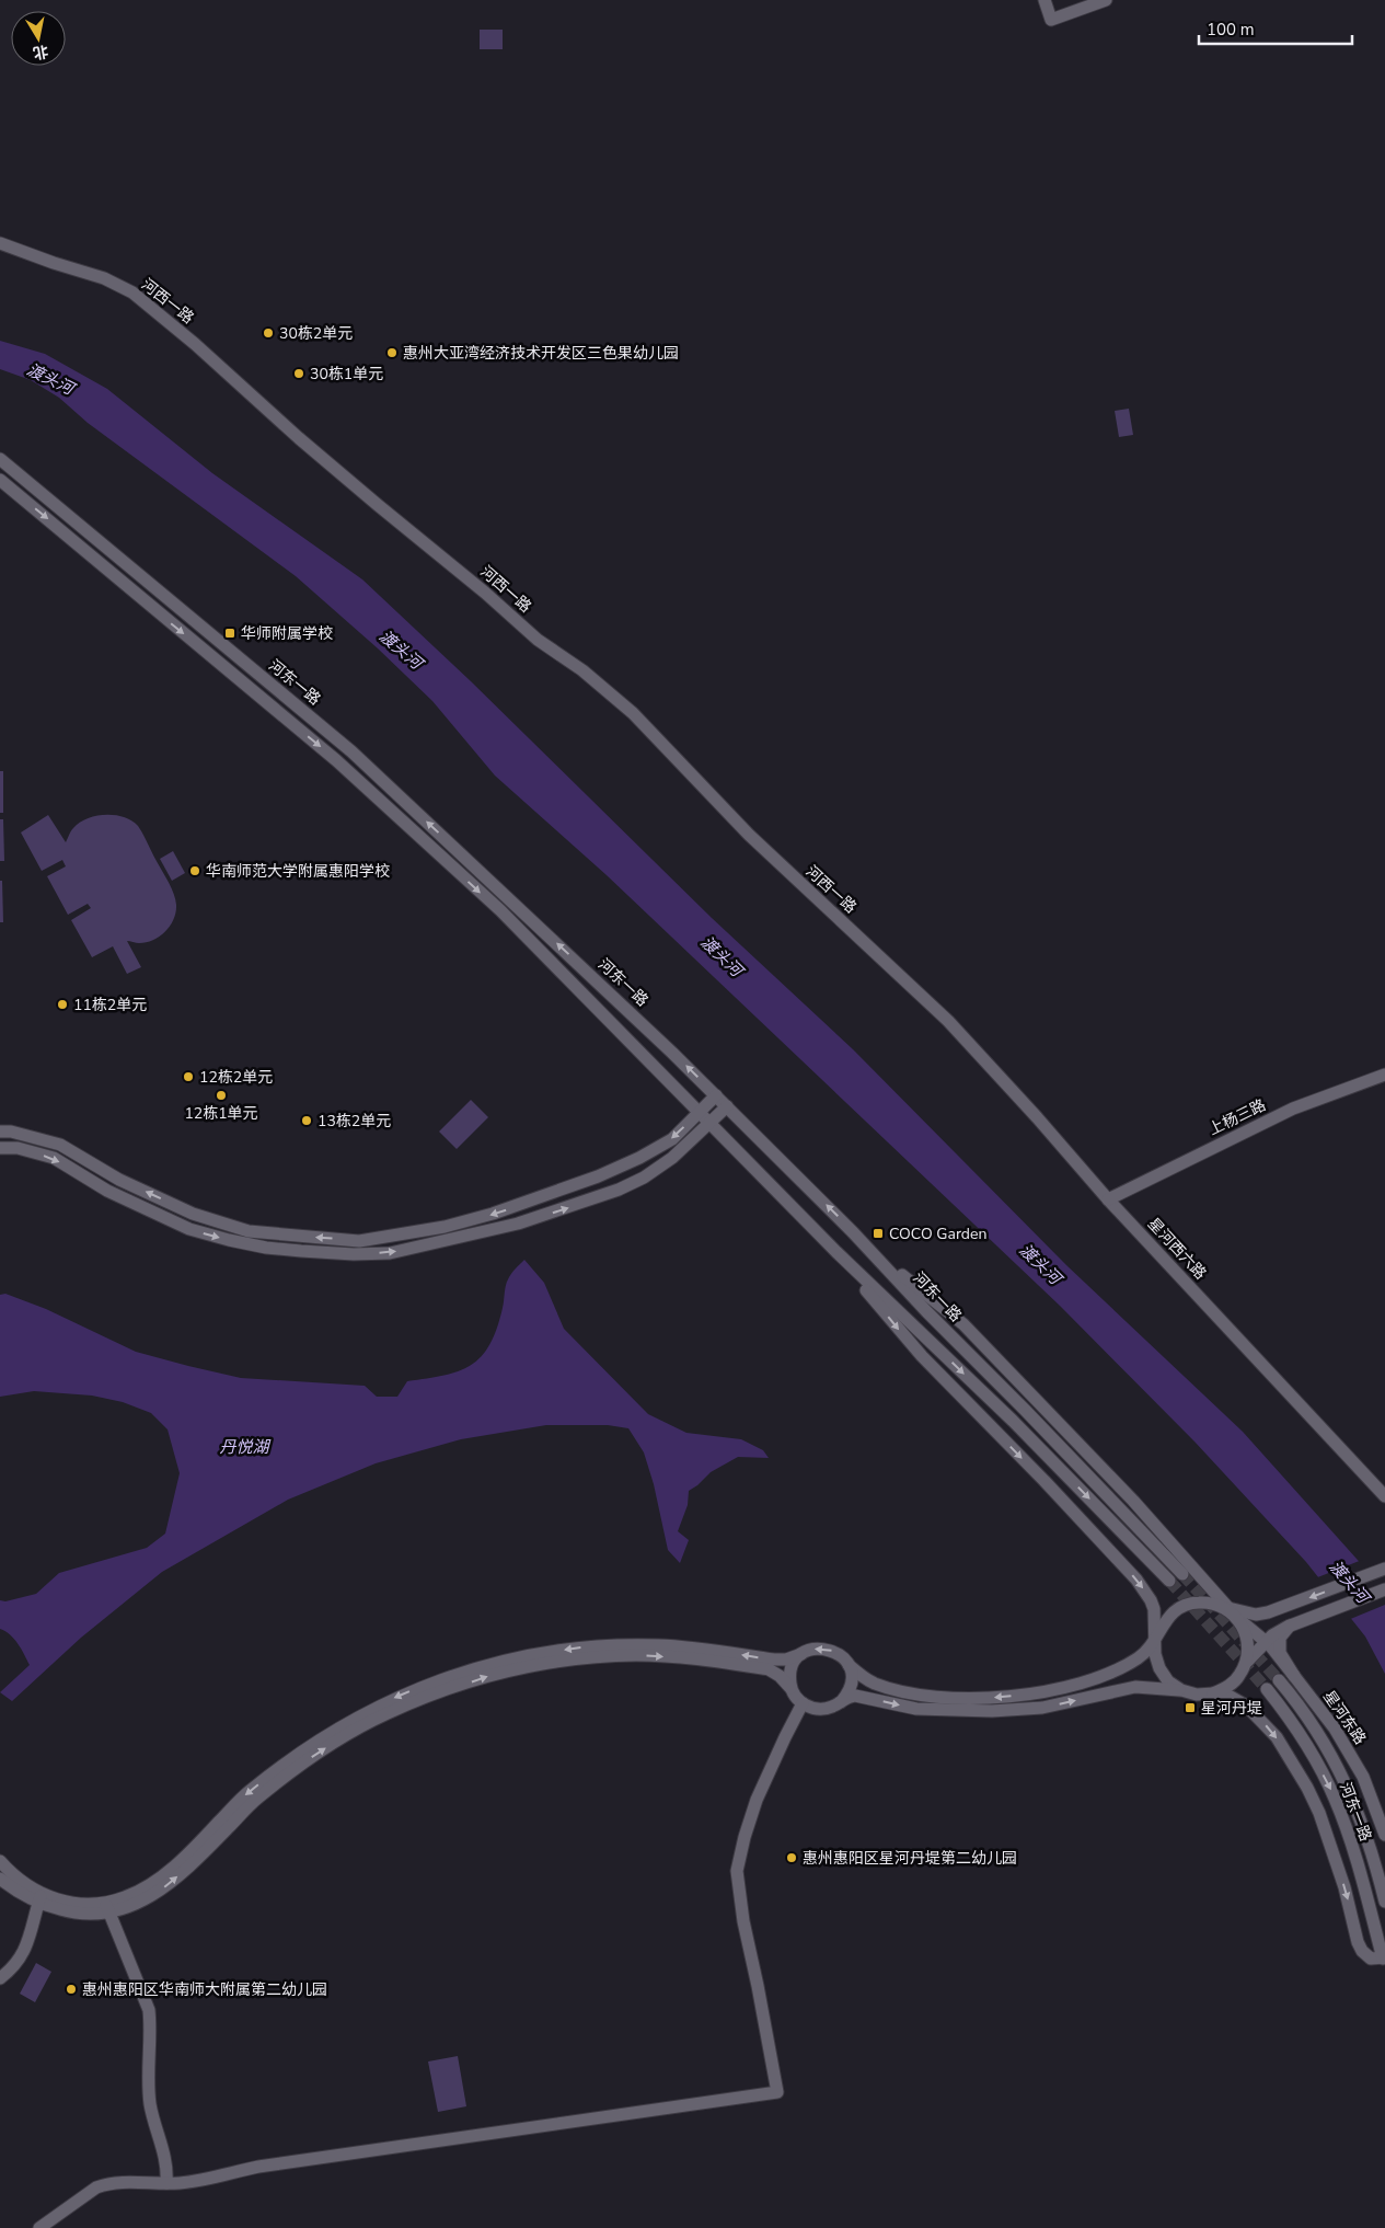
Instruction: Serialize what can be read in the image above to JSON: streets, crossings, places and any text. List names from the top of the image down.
{
  "streets": {
    "street": [
      "河西一路",
      "河东一路",
      "上杨三路",
      "星河西六路",
      "星河东路"
    ]
  },
  "crossings": [
    ["河西一路", "星河西六路"],
    ["上杨三路", "星河西六路"]
  ],
  "water": ["渡头河", "丹悦湖"],
  "places": {
    "other": [
      "30栋2单元",
      "惠州大亚湾经济技术开发区三色果幼儿园",
      "30栋1单元",
      "华南师范大学附属惠阳学校",
      "11栋2单元",
      "12栋2单元",
      "12栋1单元",
      "13栋2单元",
      "惠州惠阳区星河丹堤第二幼儿园",
      "惠州惠阳区华南师大附属第二幼儿园"
    ],
    "transit": ["华师附属学校", "COCO Garden", "星河丹堤"]
  },
  "scale_bar": "100 m",
  "north": "bottom"
}
